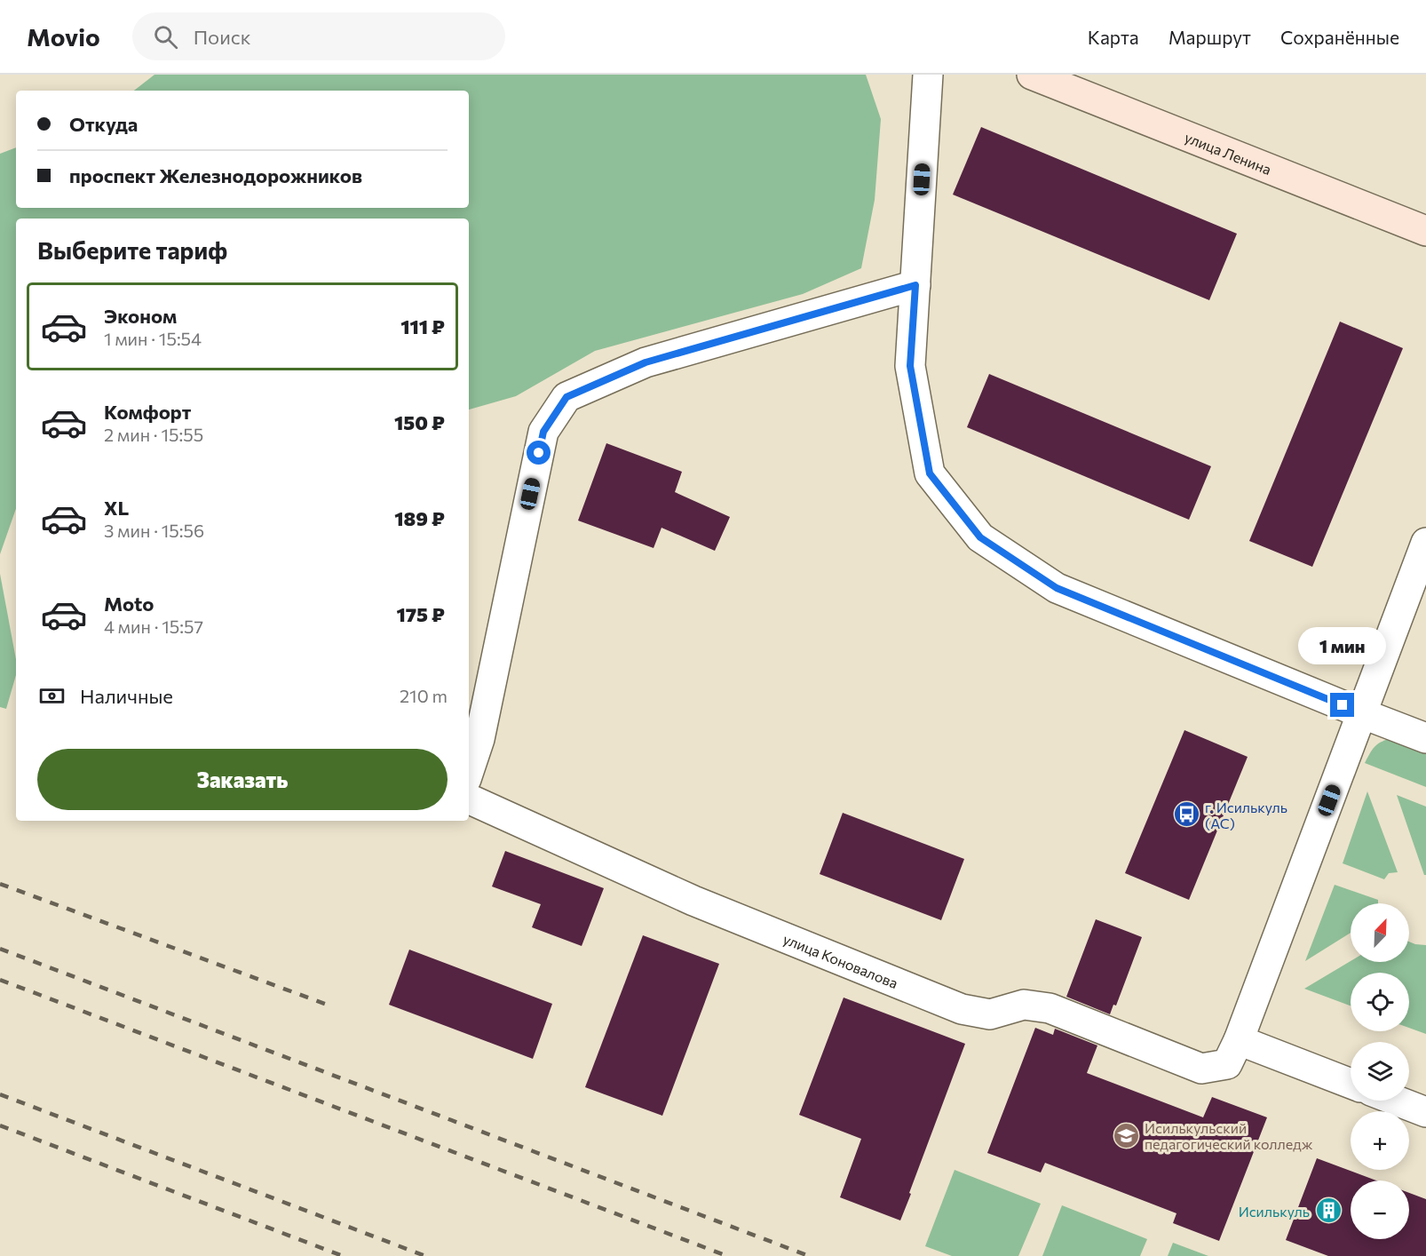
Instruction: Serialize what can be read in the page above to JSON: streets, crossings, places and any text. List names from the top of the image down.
{
  "streets": {
    "street": ["улица Ленина", "улица Коновалова"]
  },
  "places": {
    "bus stop": ["г. Исилькуль (АС)"],
    "school or university": ["Исилькульский педагогический колледж"],
    "building": ["Исилькуль"]
  },
  "north": "top right",
  "page": {
    "header": "Movio",
    "search": "Поиск",
    "nav": ["Карта", "Маршрут", "Сохранённые"],
    "banner": ["Откуда", "проспект Железнодорожников"],
    "heading": "Выберите тариф",
    "list": [
      {
        "name": "Эконом",
        "note": "1 мин · 15:54",
        "value": "111 ₽"
      },
      {
        "name": "Комфорт",
        "note": "2 мин · 15:55",
        "value": "150 ₽"
      },
      {
        "name": "XL",
        "note": "3 мин · 15:56",
        "value": "189 ₽"
      },
      {
        "name": "Moto",
        "note": "4 мин · 15:57",
        "value": "175 ₽"
      }
    ],
    "bubble": "1 мин",
    "pay": ["Наличные", "210 m"],
    "buttons": "Заказать",
    "map_buttons": ["+", "−"]
  }
}
